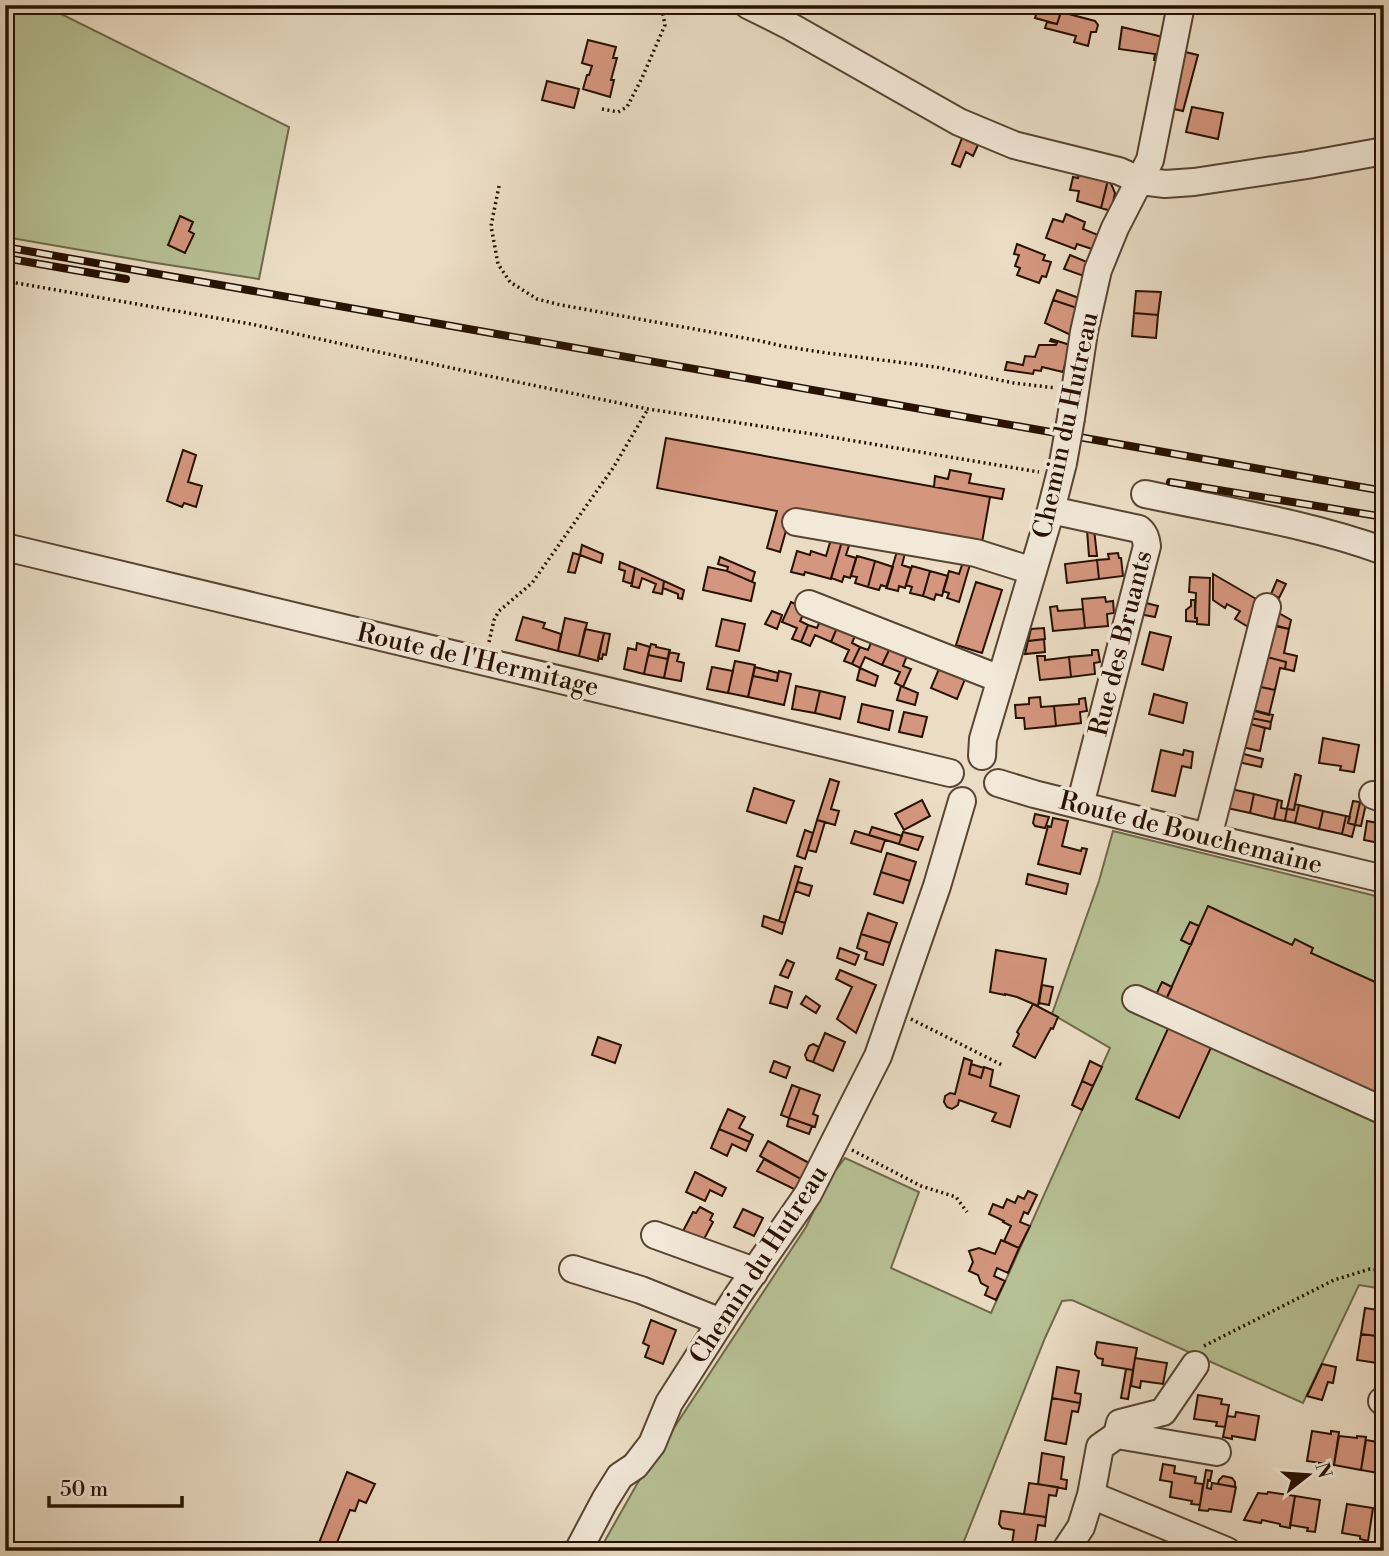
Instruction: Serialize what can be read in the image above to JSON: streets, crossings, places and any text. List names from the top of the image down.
{
  "streets": {
    "street": [
      "Chemin du Hutreau",
      "Rue des Bruants",
      "Route de l'Hermitage",
      "Route de Bouchemaine"
    ]
  },
  "crossings": [
    ["Chemin du Hutreau", "Rue des Bruants"],
    ["Chemin du Hutreau", "Route de l'Hermitage"],
    ["Chemin du Hutreau", "Route de Bouchemaine"],
    ["Rue des Bruants", "Route de Bouchemaine"],
    ["Route de l'Hermitage", "Route de Bouchemaine"]
  ],
  "scale_bar": "50 m",
  "north": "right"
}
